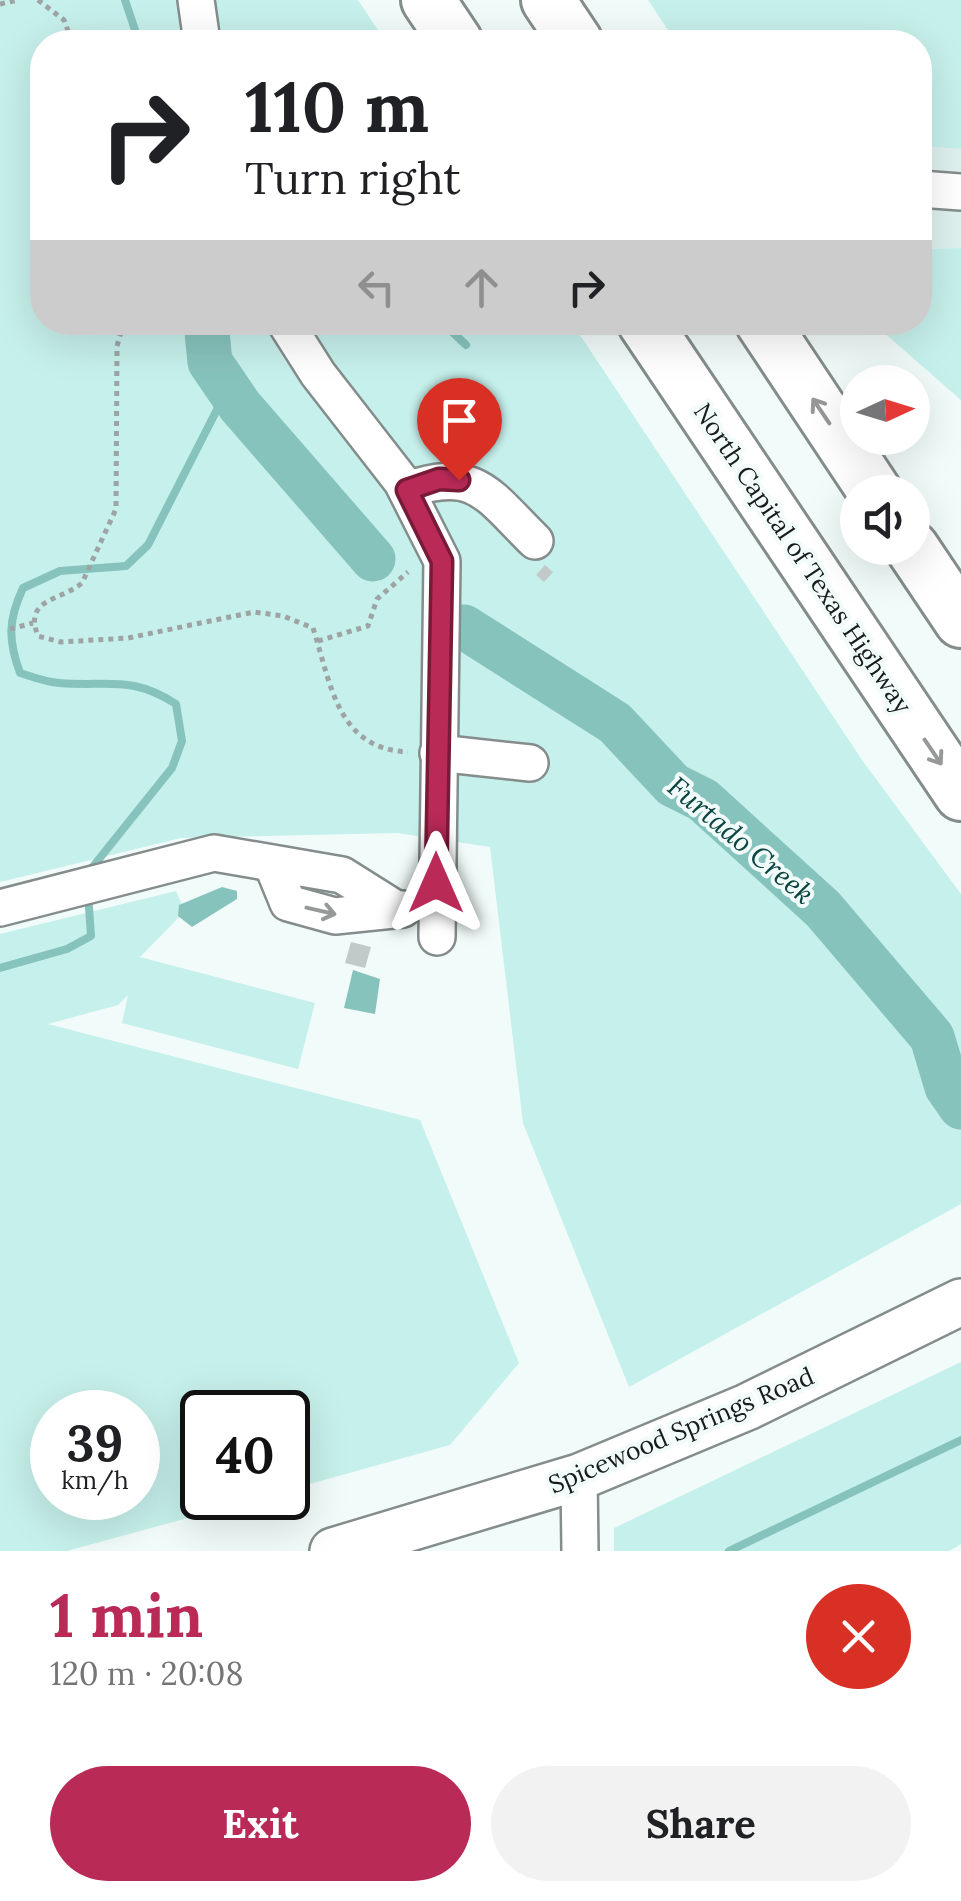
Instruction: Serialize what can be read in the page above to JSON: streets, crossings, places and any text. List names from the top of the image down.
{
  "streets": {
    "highway": ["North Capital of Texas Highway"],
    "main road": ["Spicewood Springs Road"]
  },
  "water": ["Furtado Creek"],
  "north": "right",
  "page": {
    "turn": ["110 m", "Turn right"],
    "speed": "39 km/h",
    "limit": "40",
    "heading": ["1 min", "120 m · 20:08"],
    "buttons": ["Exit", "Share"]
  }
}
